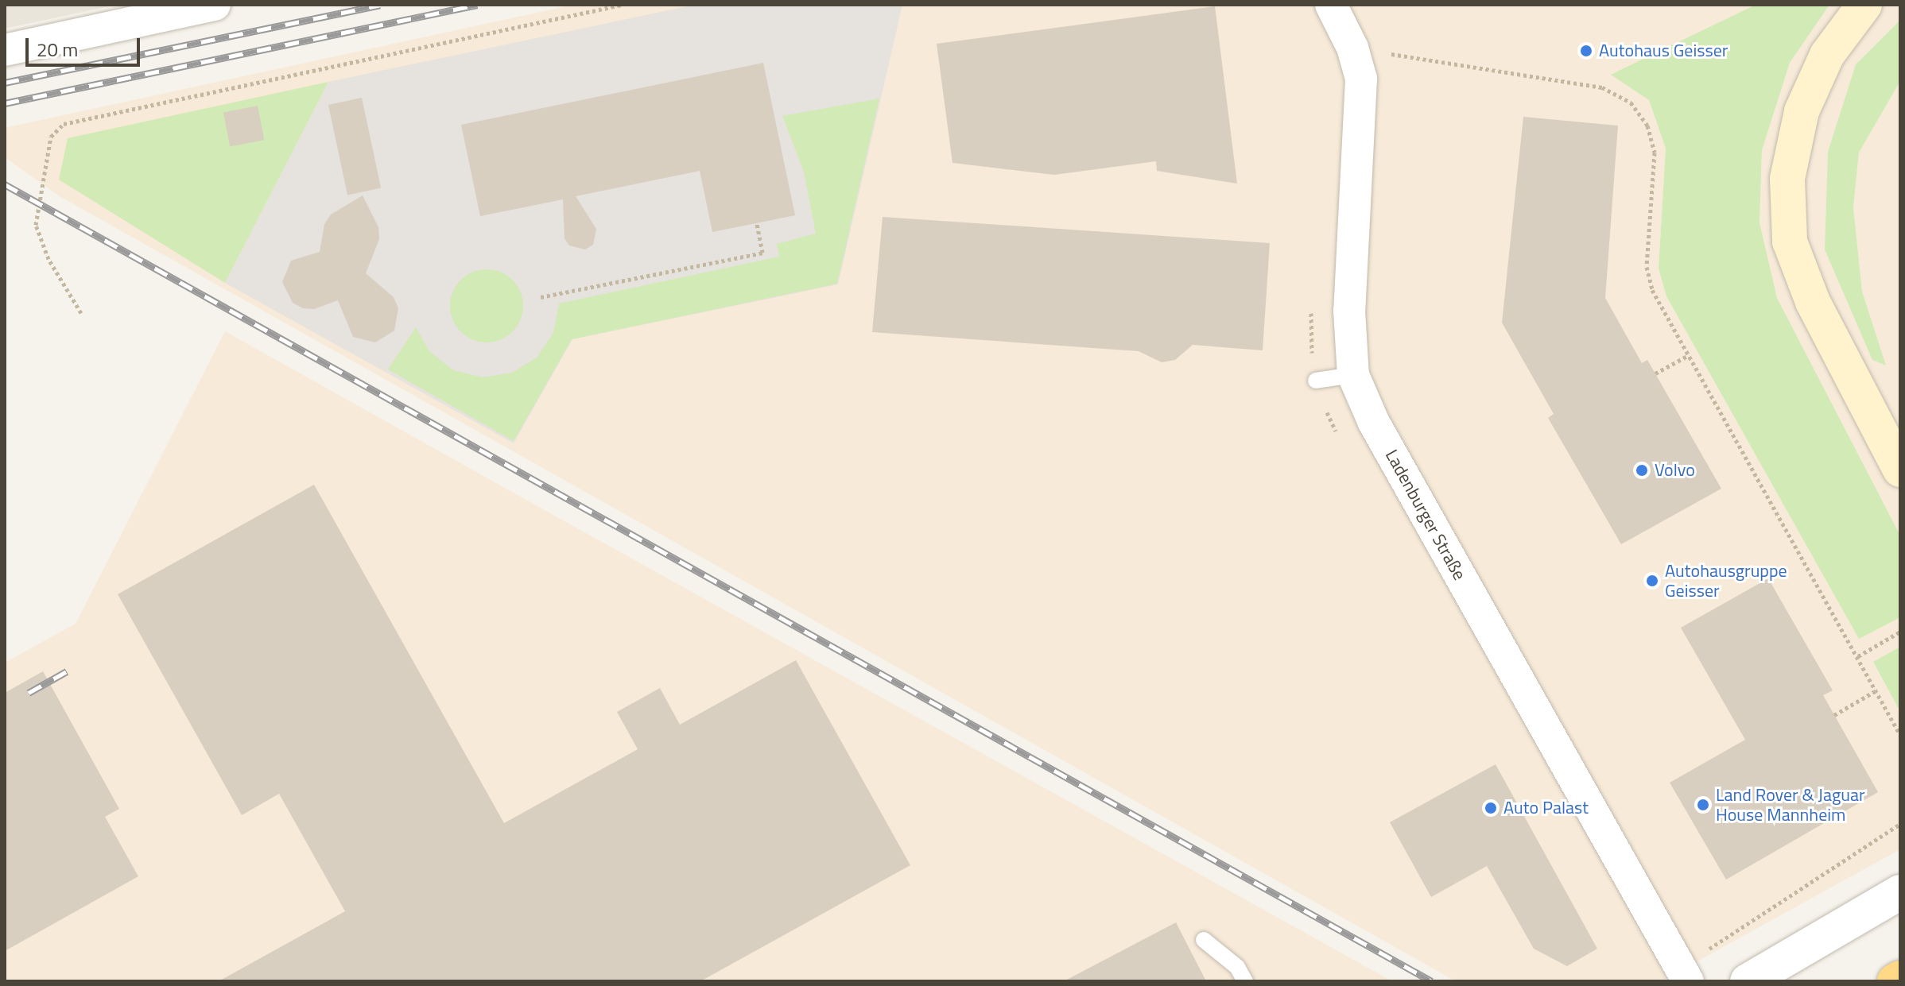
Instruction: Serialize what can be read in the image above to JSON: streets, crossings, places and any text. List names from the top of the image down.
{
  "streets": {
    "street": ["Ladenburger Straße"]
  },
  "places": [
    "Autohaus Geisser",
    "Volvo",
    "Autohausgruppe Geisser",
    "Land Rover & Jaguar House Mannheim",
    "Auto Palast"
  ],
  "scale_bar": "20 m"
}
